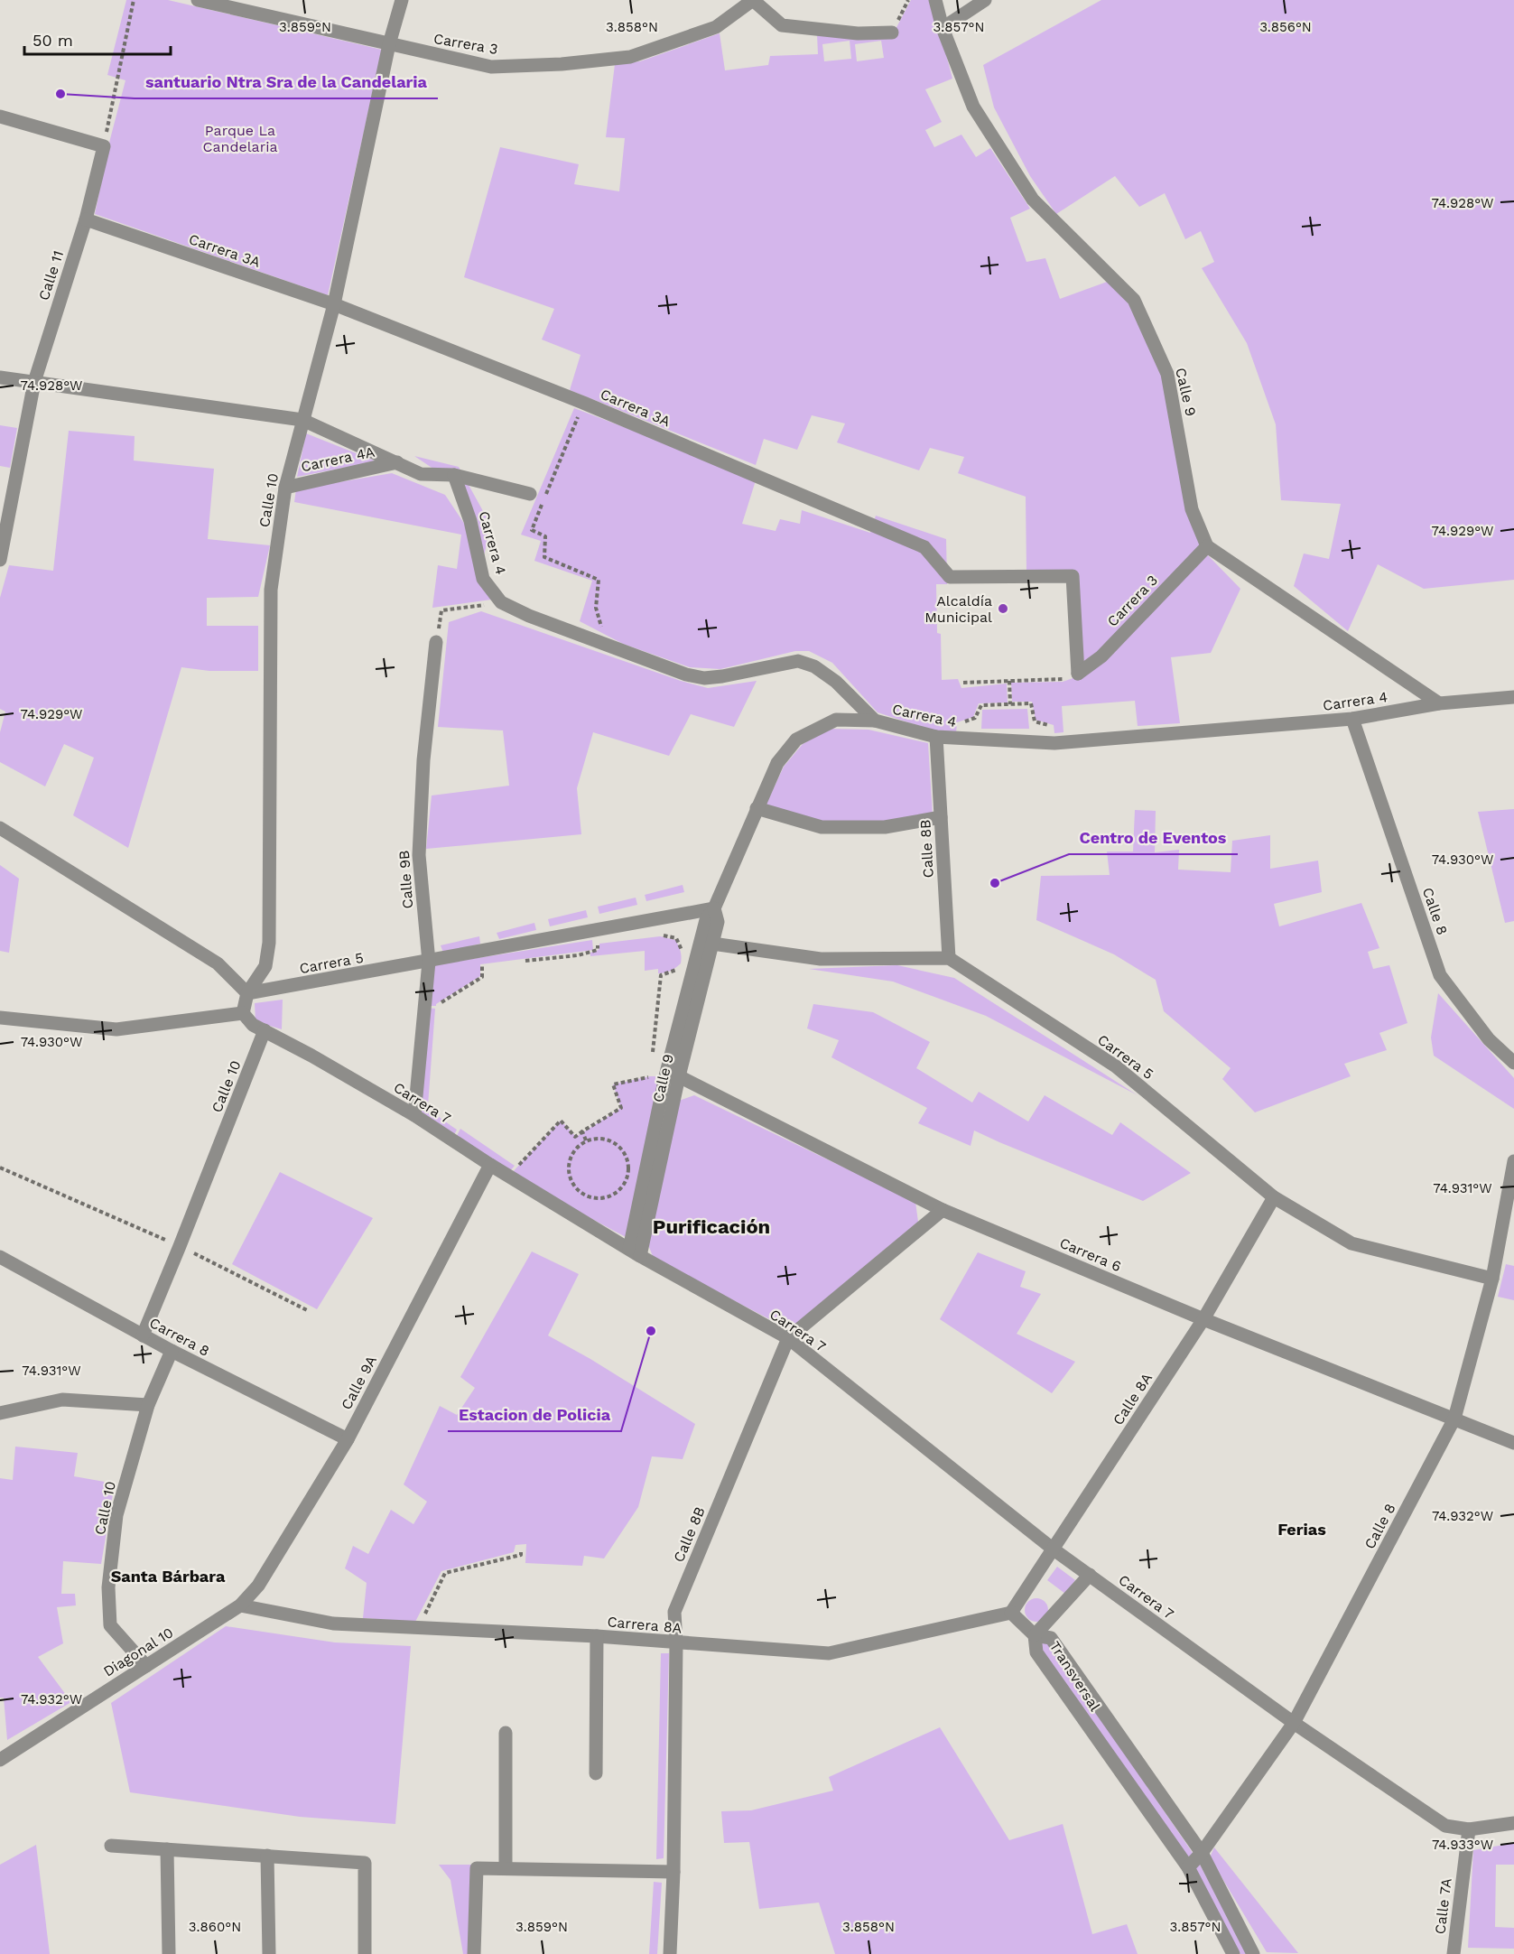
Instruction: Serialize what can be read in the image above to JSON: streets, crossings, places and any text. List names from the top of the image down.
{
  "streets": {
    "street": [
      "Carrera 3",
      "Carrera 3A",
      "Calle 11",
      "Calle 9",
      "Carrera 4A",
      "Calle 10",
      "Carrera 4",
      "Calle 8B",
      "Calle 9B",
      "Calle 8",
      "Carrera 5",
      "Carrera 7",
      "Carrera 6",
      "Carrera 8",
      "Calle 9A",
      "Calle 8A",
      "Carrera 8A",
      "Diagonal 10",
      "Transversal",
      "Calle 7A"
    ]
  },
  "crossings": [
    ["Carrera 3", "Carrera 3A"],
    ["Carrera 3", "Calle 9"],
    ["Carrera 3", "Calle 10"],
    ["Carrera 3A", "Calle 11"],
    ["Carrera 3A", "Calle 10"],
    ["Calle 9", "Carrera 4"],
    ["Calle 9", "Carrera 5"],
    ["Calle 9", "Carrera 7"],
    ["Calle 9", "Carrera 6"],
    ["Carrera 4A", "Calle 10"],
    ["Carrera 4A", "Carrera 4"],
    ["Calle 10", "Carrera 5"],
    ["Calle 10", "Carrera 7"],
    ["Calle 10", "Carrera 8"],
    ["Calle 10", "Diagonal 10"],
    ["Carrera 4", "Calle 8B"],
    ["Carrera 4", "Calle 8"],
    ["Calle 8B", "Carrera 5"],
    ["Calle 8B", "Carrera 7"],
    ["Calle 8B", "Carrera 6"],
    ["Calle 8B", "Carrera 8A"],
    ["Calle 9B", "Carrera 5"],
    ["Calle 9B", "Carrera 7"],
    ["Calle 8", "Carrera 5"],
    ["Calle 8", "Carrera 7"],
    ["Calle 8", "Carrera 6"],
    ["Calle 8", "Transversal"],
    ["Carrera 5", "Calle 8A"],
    ["Carrera 7", "Calle 9A"],
    ["Carrera 7", "Calle 8A"],
    ["Carrera 7", "Calle 7A"],
    ["Carrera 6", "Calle 8A"],
    ["Carrera 8", "Calle 9A"],
    ["Calle 9A", "Carrera 8A"],
    ["Calle 9A", "Diagonal 10"],
    ["Calle 8A", "Carrera 8A"],
    ["Carrera 8A", "Diagonal 10"]
  ],
  "districts": ["Purificación", "Ferias", "Santa Bárbara"],
  "parks": ["Parque La Candelaria"],
  "places": [
    "santuario Ntra Sra de la Candelaria",
    "Alcaldía Municipal",
    "Centro de Eventos",
    "Estacion de Policia"
  ],
  "scale_bar": "50 m",
  "coordinates": [
    "3.859°N",
    "3.858°N",
    "3.857°N",
    "3.856°N",
    "74.928°W",
    "74.929°W",
    "74.930°W",
    "74.931°W",
    "74.932°W",
    "74.933°W",
    "3.860°N"
  ]
}
